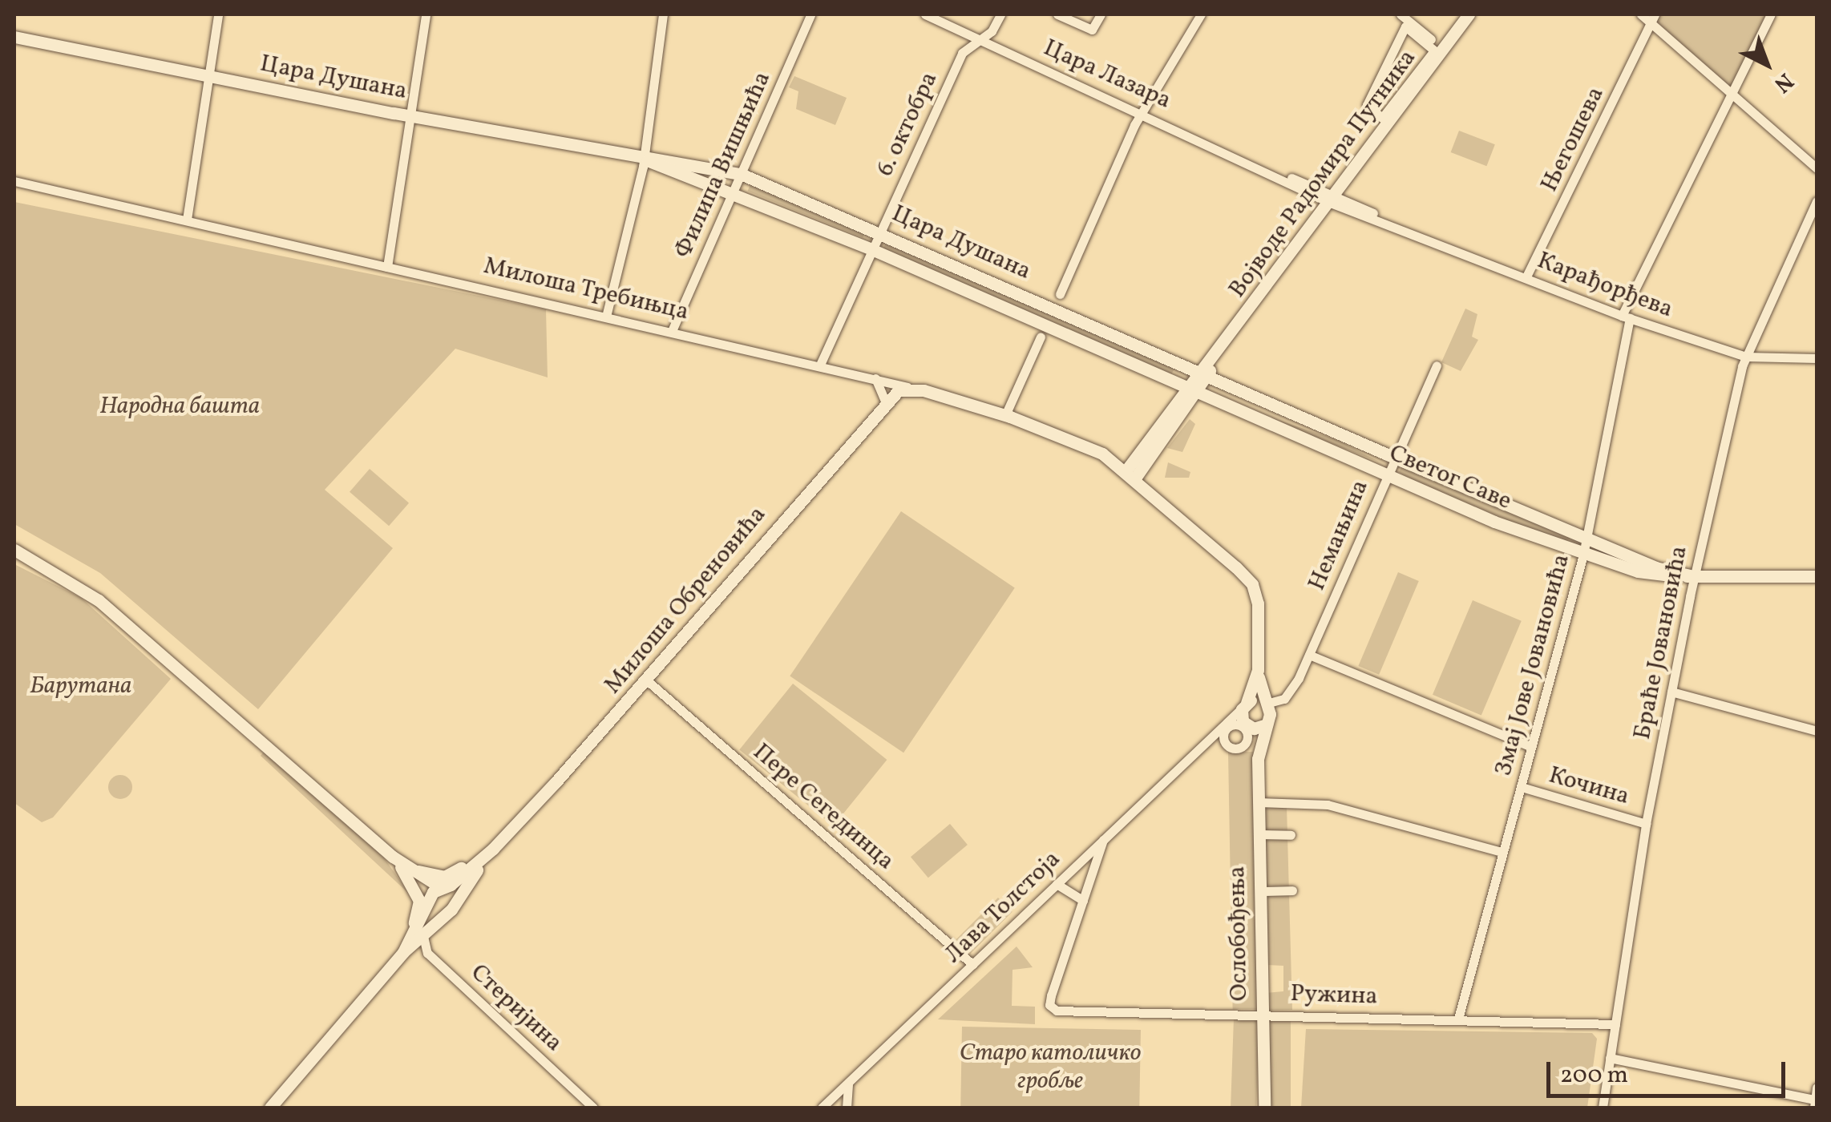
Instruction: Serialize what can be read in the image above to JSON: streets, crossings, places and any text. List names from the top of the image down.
{
  "streets": {
    "street": [
      "Цара Лазара",
      "Цара Душана",
      "6. октобра",
      "Његошева",
      "Филипа Вишњића",
      "Војводе Радомира Путника",
      "Карађорђева",
      "Милоша Требињца",
      "Светог Саве",
      "Немањина",
      "Милоша Обреновића",
      "Браће Јовановића",
      "Змај Јове Јовановића",
      "Кочина",
      "Пере Сегединца",
      "Лава Толстоја",
      "Ослобођења",
      "Ружина",
      "Стеријина"
    ]
  },
  "crossings": [
    ["Цара Лазара", "6. октобра"],
    ["Цара Лазара", "Војводе Радомира Путника"],
    ["Цара Лазара", "Карађорђева"],
    ["Цара Душана", "6. октобра"],
    ["Цара Душана", "Филипа Вишњића"],
    ["Цара Душана", "Војводе Радомира Путника"],
    ["Цара Душана", "Светог Саве"],
    ["6. октобра", "Милоша Требињца"],
    ["Његошева", "Карађорђева"],
    ["Филипа Вишњића", "Милоша Требињца"],
    ["Војводе Радомира Путника", "Карађорђева"],
    ["Војводе Радомира Путника", "Милоша Требињца"],
    ["Војводе Радомира Путника", "Светог Саве"],
    ["Карађорђева", "Браће Јовановића"],
    ["Карађорђева", "Змај Јове Јовановића"],
    ["Милоша Требињца", "Милоша Обреновића"],
    ["Светог Саве", "Немањина"],
    ["Светог Саве", "Браће Јовановића"],
    ["Светог Саве", "Змај Јове Јовановића"],
    ["Немањина", "Ослобођења"],
    ["Милоша Обреновића", "Пере Сегединца"],
    ["Браће Јовановића", "Кочина"],
    ["Браће Јовановића", "Ружина"],
    ["Змај Јове Јовановића", "Кочина"],
    ["Змај Јове Јовановића", "Ружина"],
    ["Пере Сегединца", "Лава Толстоја"],
    ["Лава Толстоја", "Ослобођења"],
    ["Ослобођења", "Ружина"]
  ],
  "parks": ["Народна башта", "Барутана", "Старо католичко гробље"],
  "scale_bar": "200 m",
  "north": "bottom right"
}
